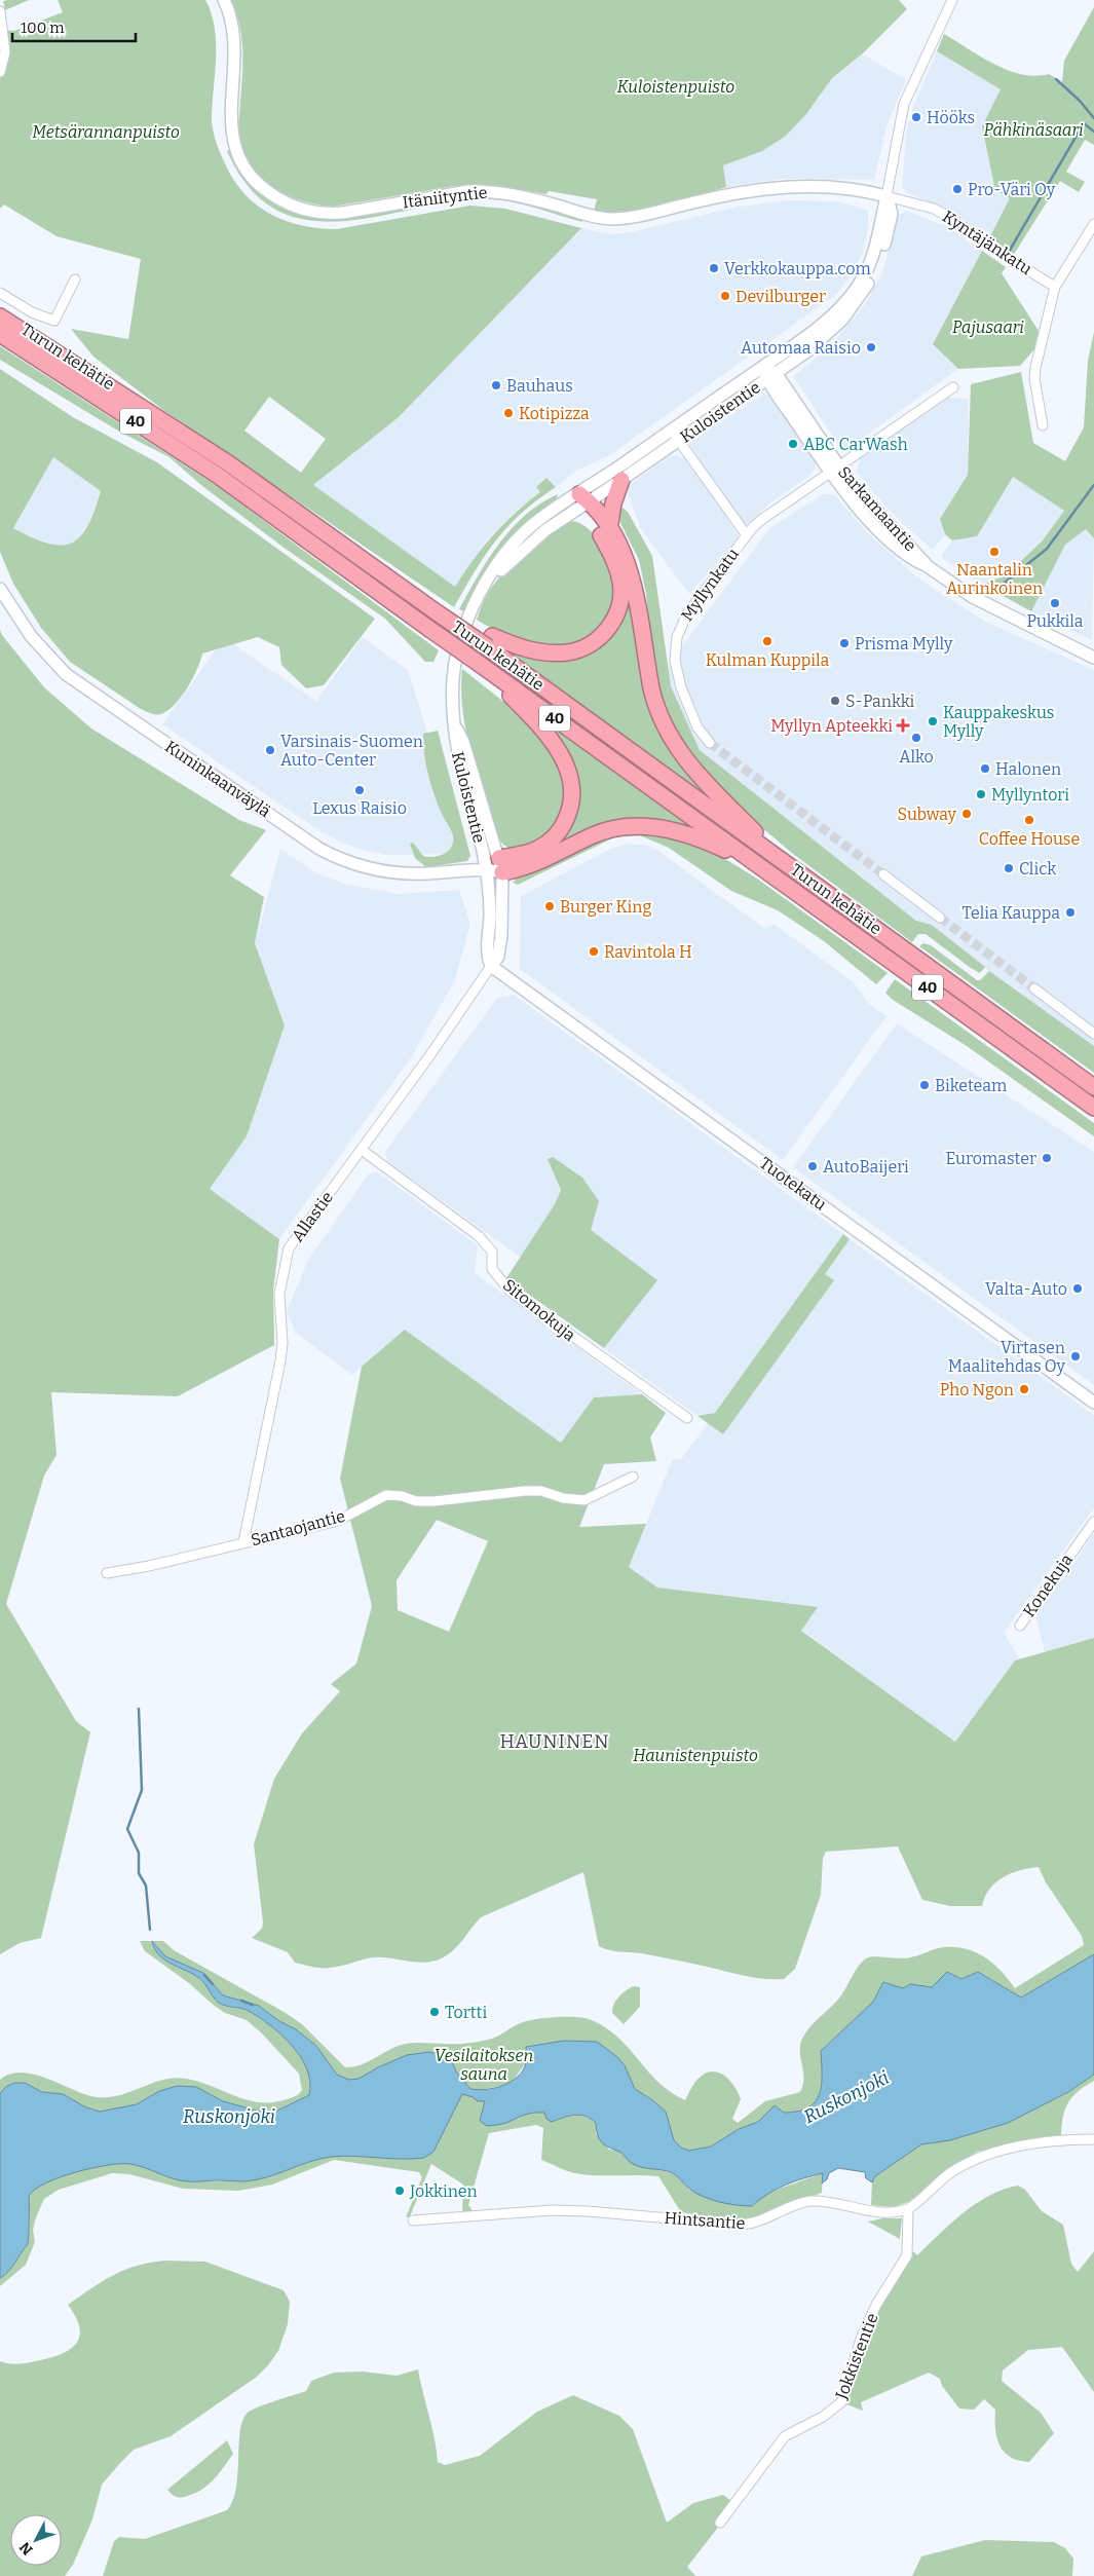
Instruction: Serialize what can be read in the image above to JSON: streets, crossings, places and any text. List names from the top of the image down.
{
  "streets": {
    "highway": ["Turun kehätie", "40"],
    "street": [
      "Itäniityntie",
      "Kyntäjänkatu",
      "Kuloistentie",
      "Sarkamaantie",
      "Myllynkatu",
      "Kuninkaanväylä",
      "Tuotekatu",
      "Allastie",
      "Sitomokuja",
      "Santaojantie",
      "Konekuja",
      "Hintsantie",
      "Jokkistentie"
    ]
  },
  "crossings": [
    ["Itäniityntie", "Kyntäjänkatu"],
    ["Itäniityntie", "Kuloistentie"],
    ["Kyntäjänkatu", "Kuloistentie"],
    ["Kuloistentie", "Sarkamaantie"],
    ["Kuloistentie", "Kuninkaanväylä"],
    ["Kuloistentie", "Allastie"],
    ["Sarkamaantie", "Myllynkatu"],
    ["Kuninkaanväylä", "Allastie"],
    ["Tuotekatu", "Allastie"],
    ["Allastie", "Sitomokuja"],
    ["Allastie", "Santaojantie"],
    ["Hintsantie", "Jokkistentie"]
  ],
  "districts": ["HAUNINEN"],
  "water": ["Ruskonjoki"],
  "parks": [
    "Kuloistenpuisto",
    "Pähkinäsaari",
    "Metsärannanpuisto",
    "Pajusaari",
    "Haunistenpuisto",
    "Vesilaitoksen sauna"
  ],
  "places": {
    "other": [
      "Hööks",
      "Pro-Väri Oy",
      "Verkkokauppa.com",
      "Devilburger",
      "Automaa Raisio",
      "Bauhaus",
      "Kotipizza",
      "ABC CarWash",
      "Naantalin Aurinkoinen",
      "Pukkila",
      "Kulman Kuppila",
      "Prisma Mylly",
      "S-Pankki",
      "Kauppakeskus Mylly",
      "Alko",
      "Varsinais-Suomen Auto-Center",
      "Halonen",
      "Lexus Raisio",
      "Myllyntori",
      "Subway",
      "Coffee House",
      "Click",
      "Burger King",
      "Telia Kauppa",
      "Ravintola H",
      "Biketeam",
      "Euromaster",
      "AutoBaijeri",
      "Valta-Auto",
      "Virtasen Maalitehdas Oy",
      "Pho Ngon",
      "Tortti",
      "Jokkinen"
    ],
    "health": ["Myllyn Apteekki"]
  },
  "scale_bar": "100 m",
  "north": "bottom left"
}
